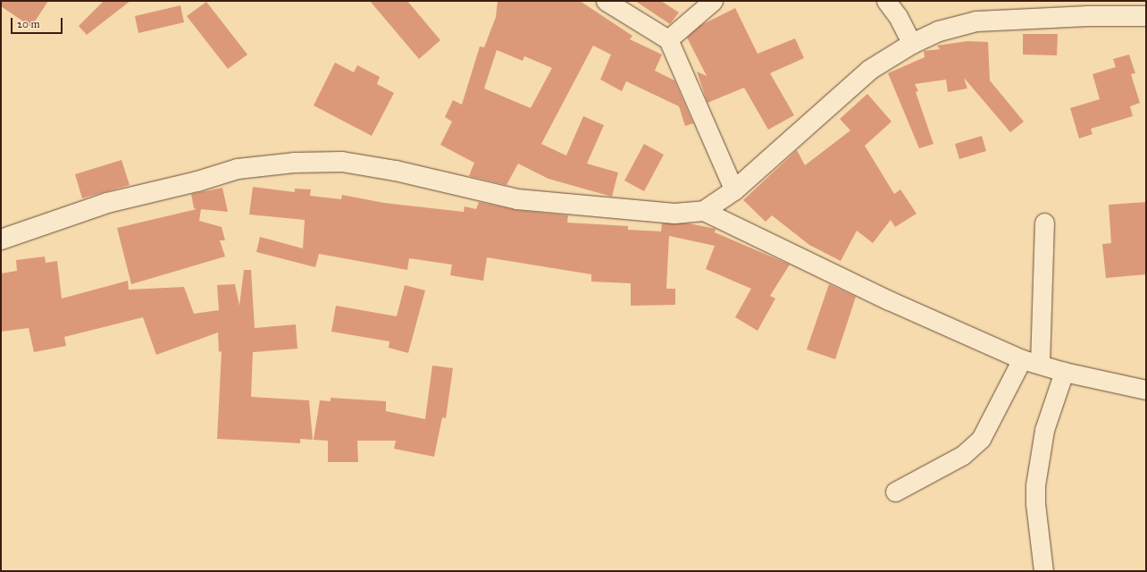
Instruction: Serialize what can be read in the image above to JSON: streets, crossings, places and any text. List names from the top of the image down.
{
  "scale_bar": "20 m"
}
